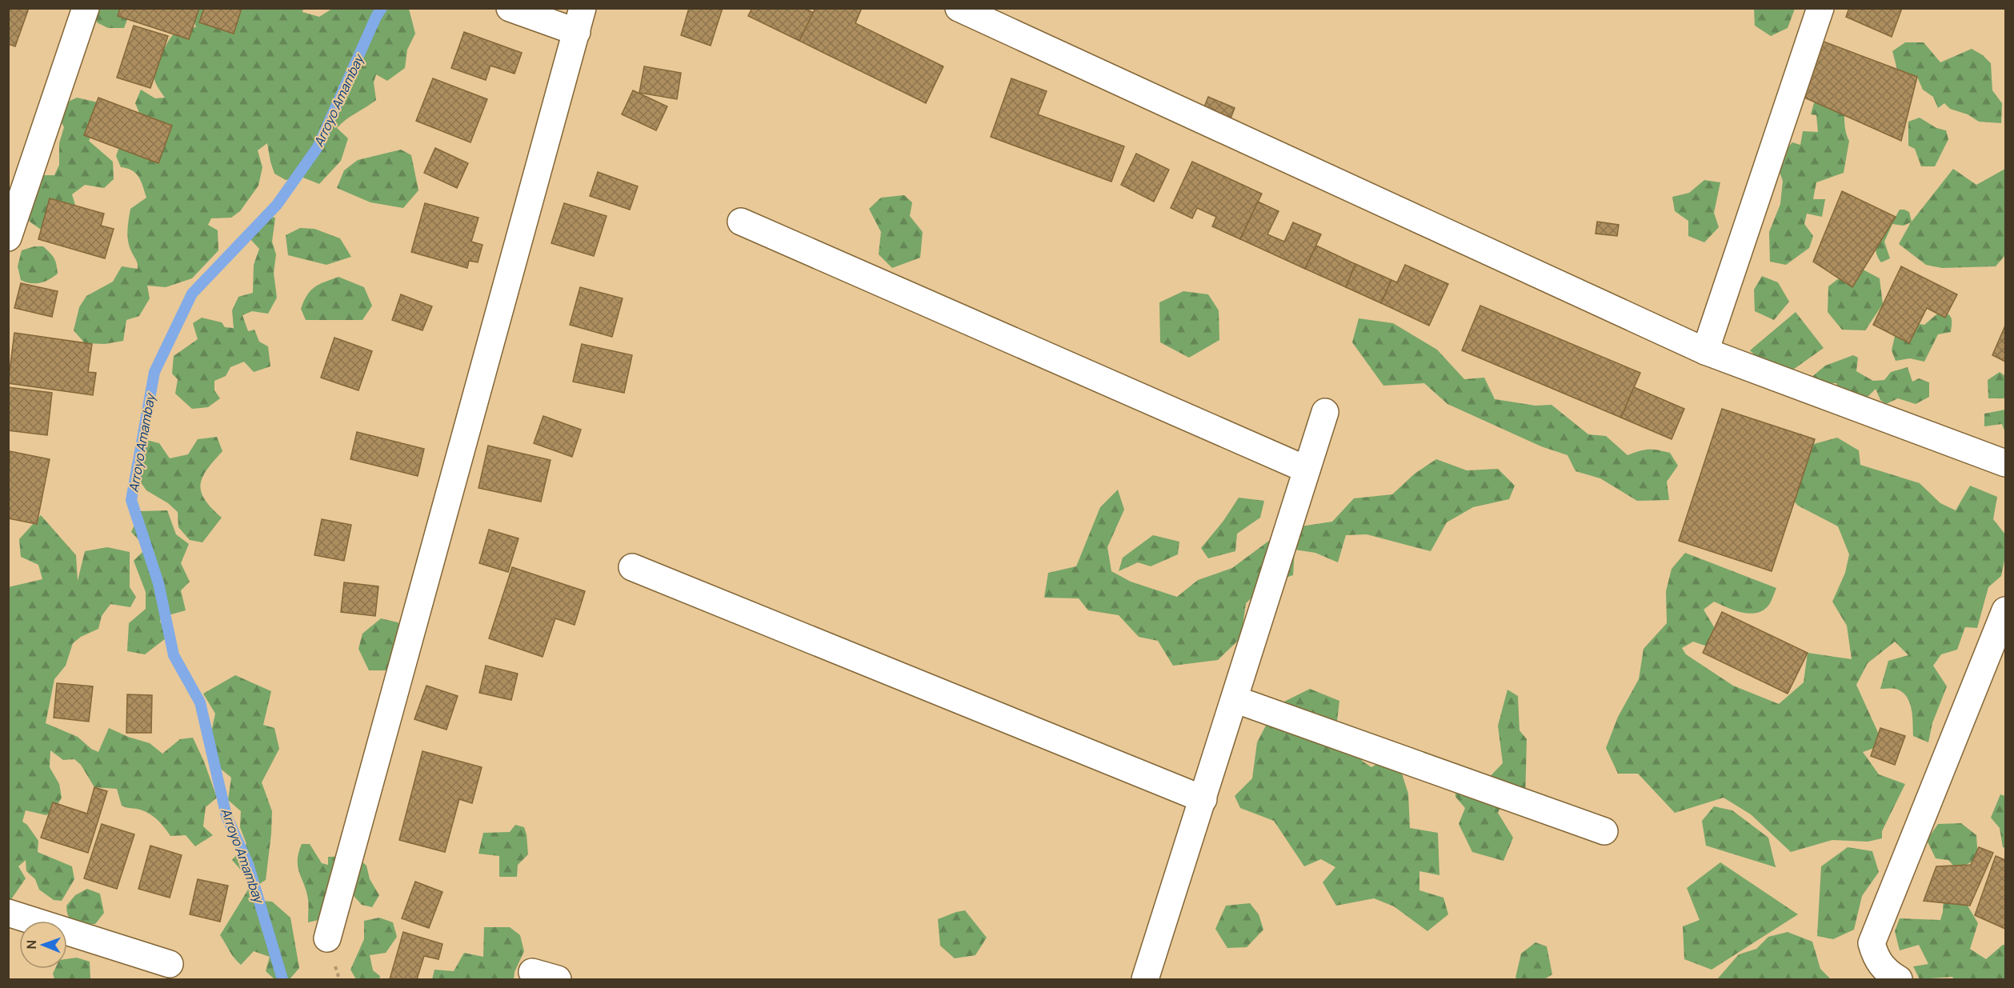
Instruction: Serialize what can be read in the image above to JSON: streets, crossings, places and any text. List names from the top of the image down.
{
  "water": ["Arroyo Amambay"],
  "north": "left"
}
